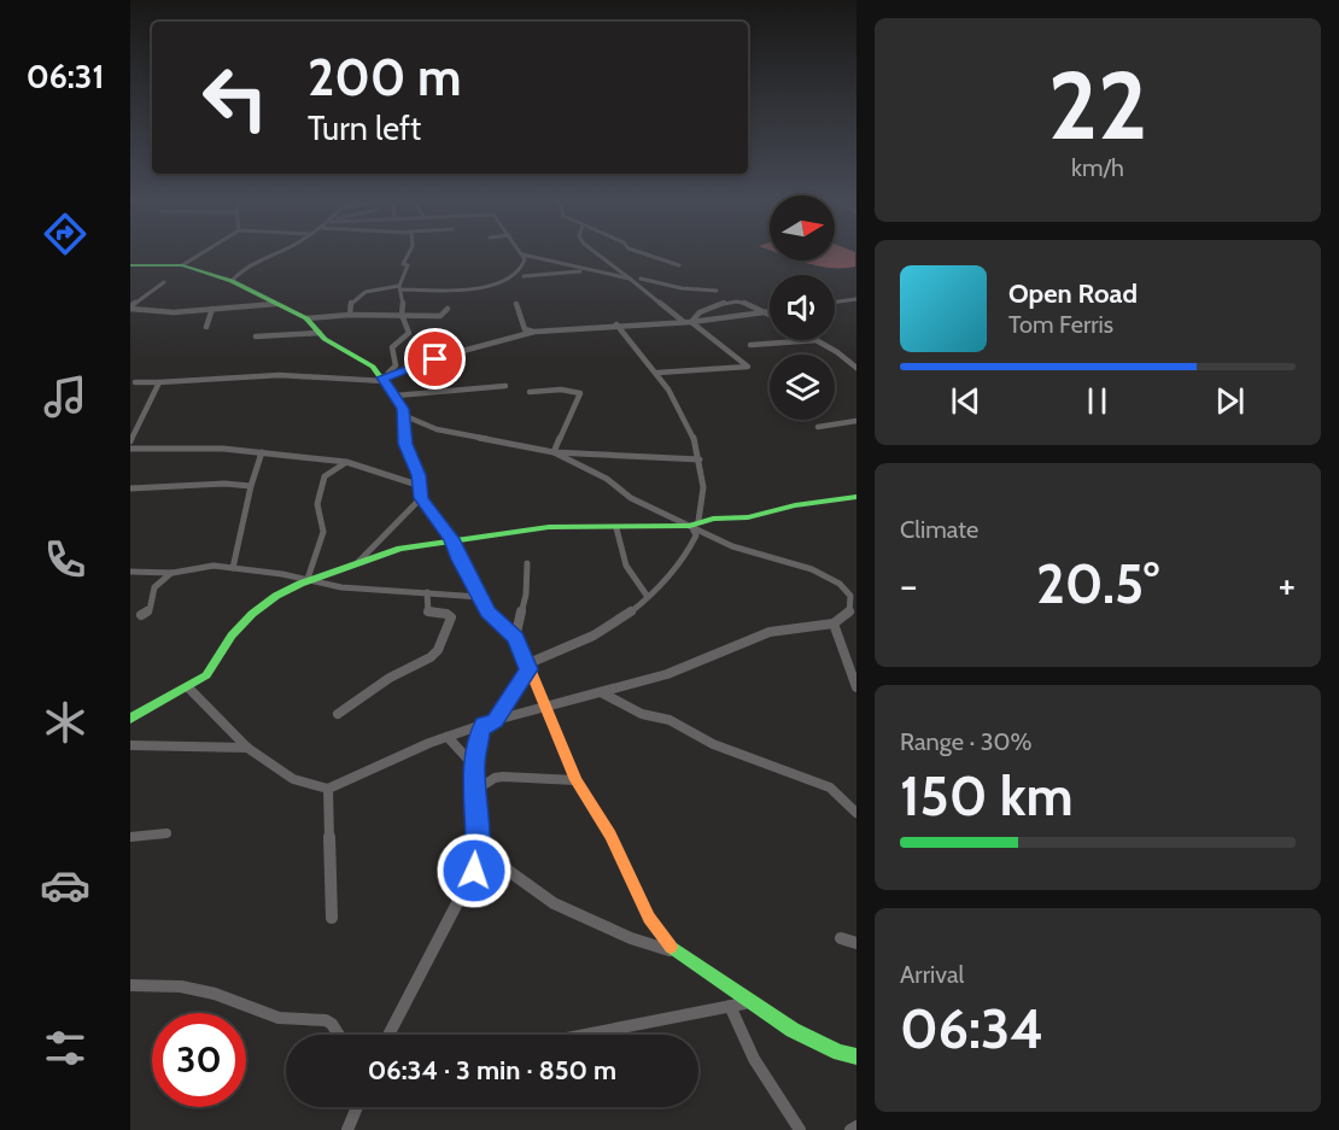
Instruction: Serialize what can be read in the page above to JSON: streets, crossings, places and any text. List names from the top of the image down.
{
  "north": "right",
  "page": {
    "tabs": "06:31",
    "tile": [
      ["22", "km/h"],
      "Climate",
      ["Range · 30%", "150 km"],
      ["Arrival", "06:34"]
    ],
    "turn": ["200 m", "Turn left"],
    "song": ["Open Road", "Tom Ferris"],
    "heat": ["−", "20.5°", "+"],
    "limit": "30",
    "trip": "06:34 · 3 min · 850 m"
  }
}
